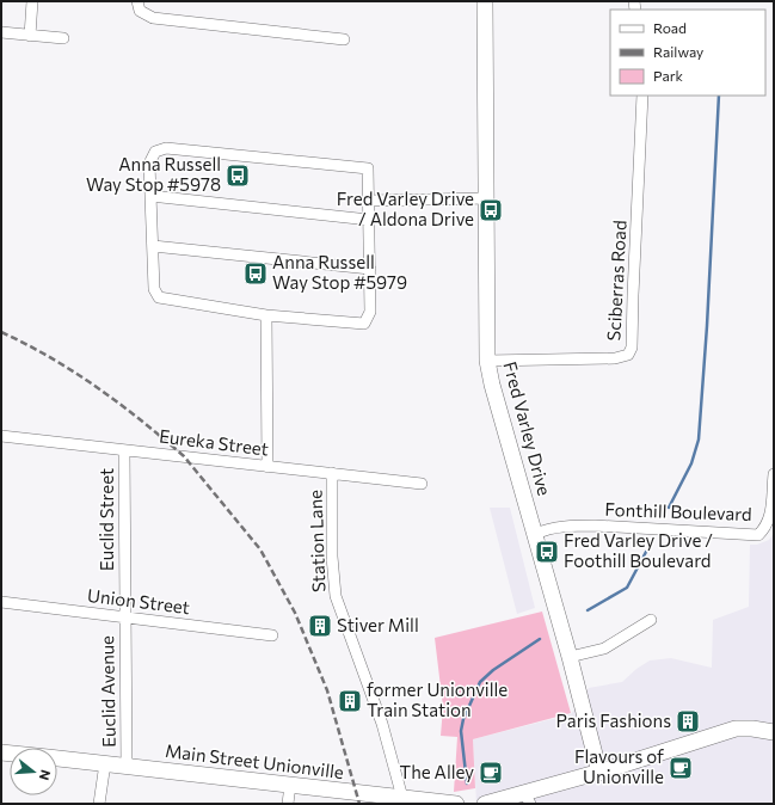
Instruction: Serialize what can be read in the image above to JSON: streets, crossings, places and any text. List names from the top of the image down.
{
  "streets": {
    "street": [
      "Sciberras Road",
      "Fred Varley Drive",
      "Eureka Street",
      "Fonthill Boulevard",
      "Euclid Street",
      "Station Lane",
      "Union Street",
      "Euclid Avenue",
      "Main Street Unionville"
    ]
  },
  "crossings": [
    ["Sciberras Road", "Fred Varley Drive"],
    ["Fred Varley Drive", "Fonthill Boulevard"],
    ["Eureka Street", "Euclid Street"],
    ["Eureka Street", "Station Lane"],
    ["Euclid Street", "Union Street"],
    ["Euclid Street", "Euclid Avenue"],
    ["Station Lane", "Main Street Unionville"],
    ["Union Street", "Euclid Avenue"],
    ["Euclid Avenue", "Main Street Unionville"]
  ],
  "places": {
    "bus stop": [
      "Anna Russell Way Stop #5978",
      "Fred Varley Drive / Aldona Drive",
      "Anna Russell Way Stop #5979",
      "Fred Varley Drive / Foothill Boulevard"
    ],
    "building": ["Stiver Mill", "former Unionville Train Station", "Paris Fashions"],
    "cafe": ["Flavours of Unionville", "The Alley"]
  },
  "legend": ["Road", "Railway", "Park"],
  "north": "right"
}
